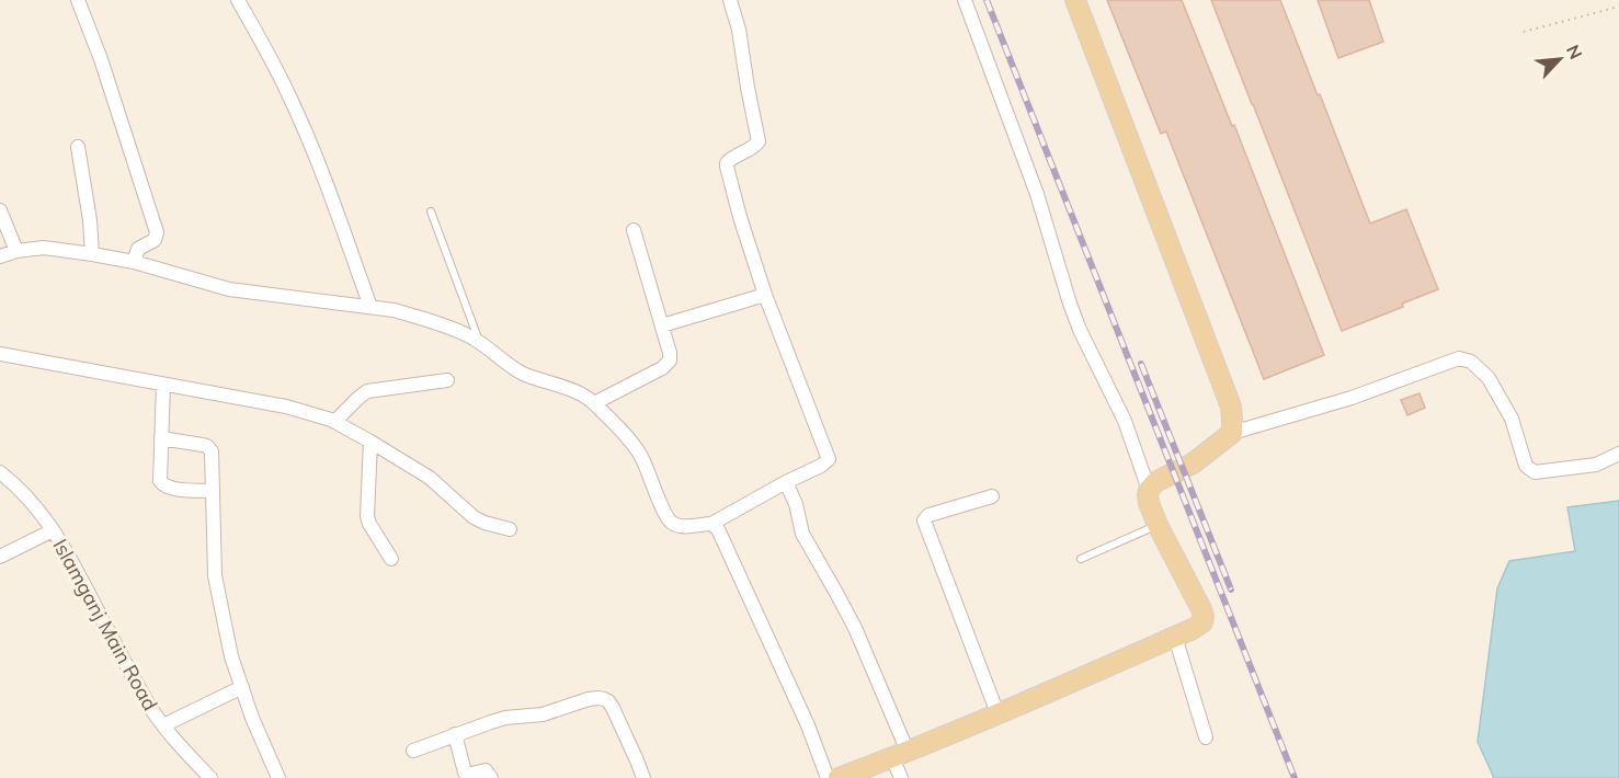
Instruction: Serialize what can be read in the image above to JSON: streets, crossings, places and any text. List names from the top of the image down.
{
  "streets": {
    "street": ["Islamganj Main Road"]
  },
  "north": "top right"
}
